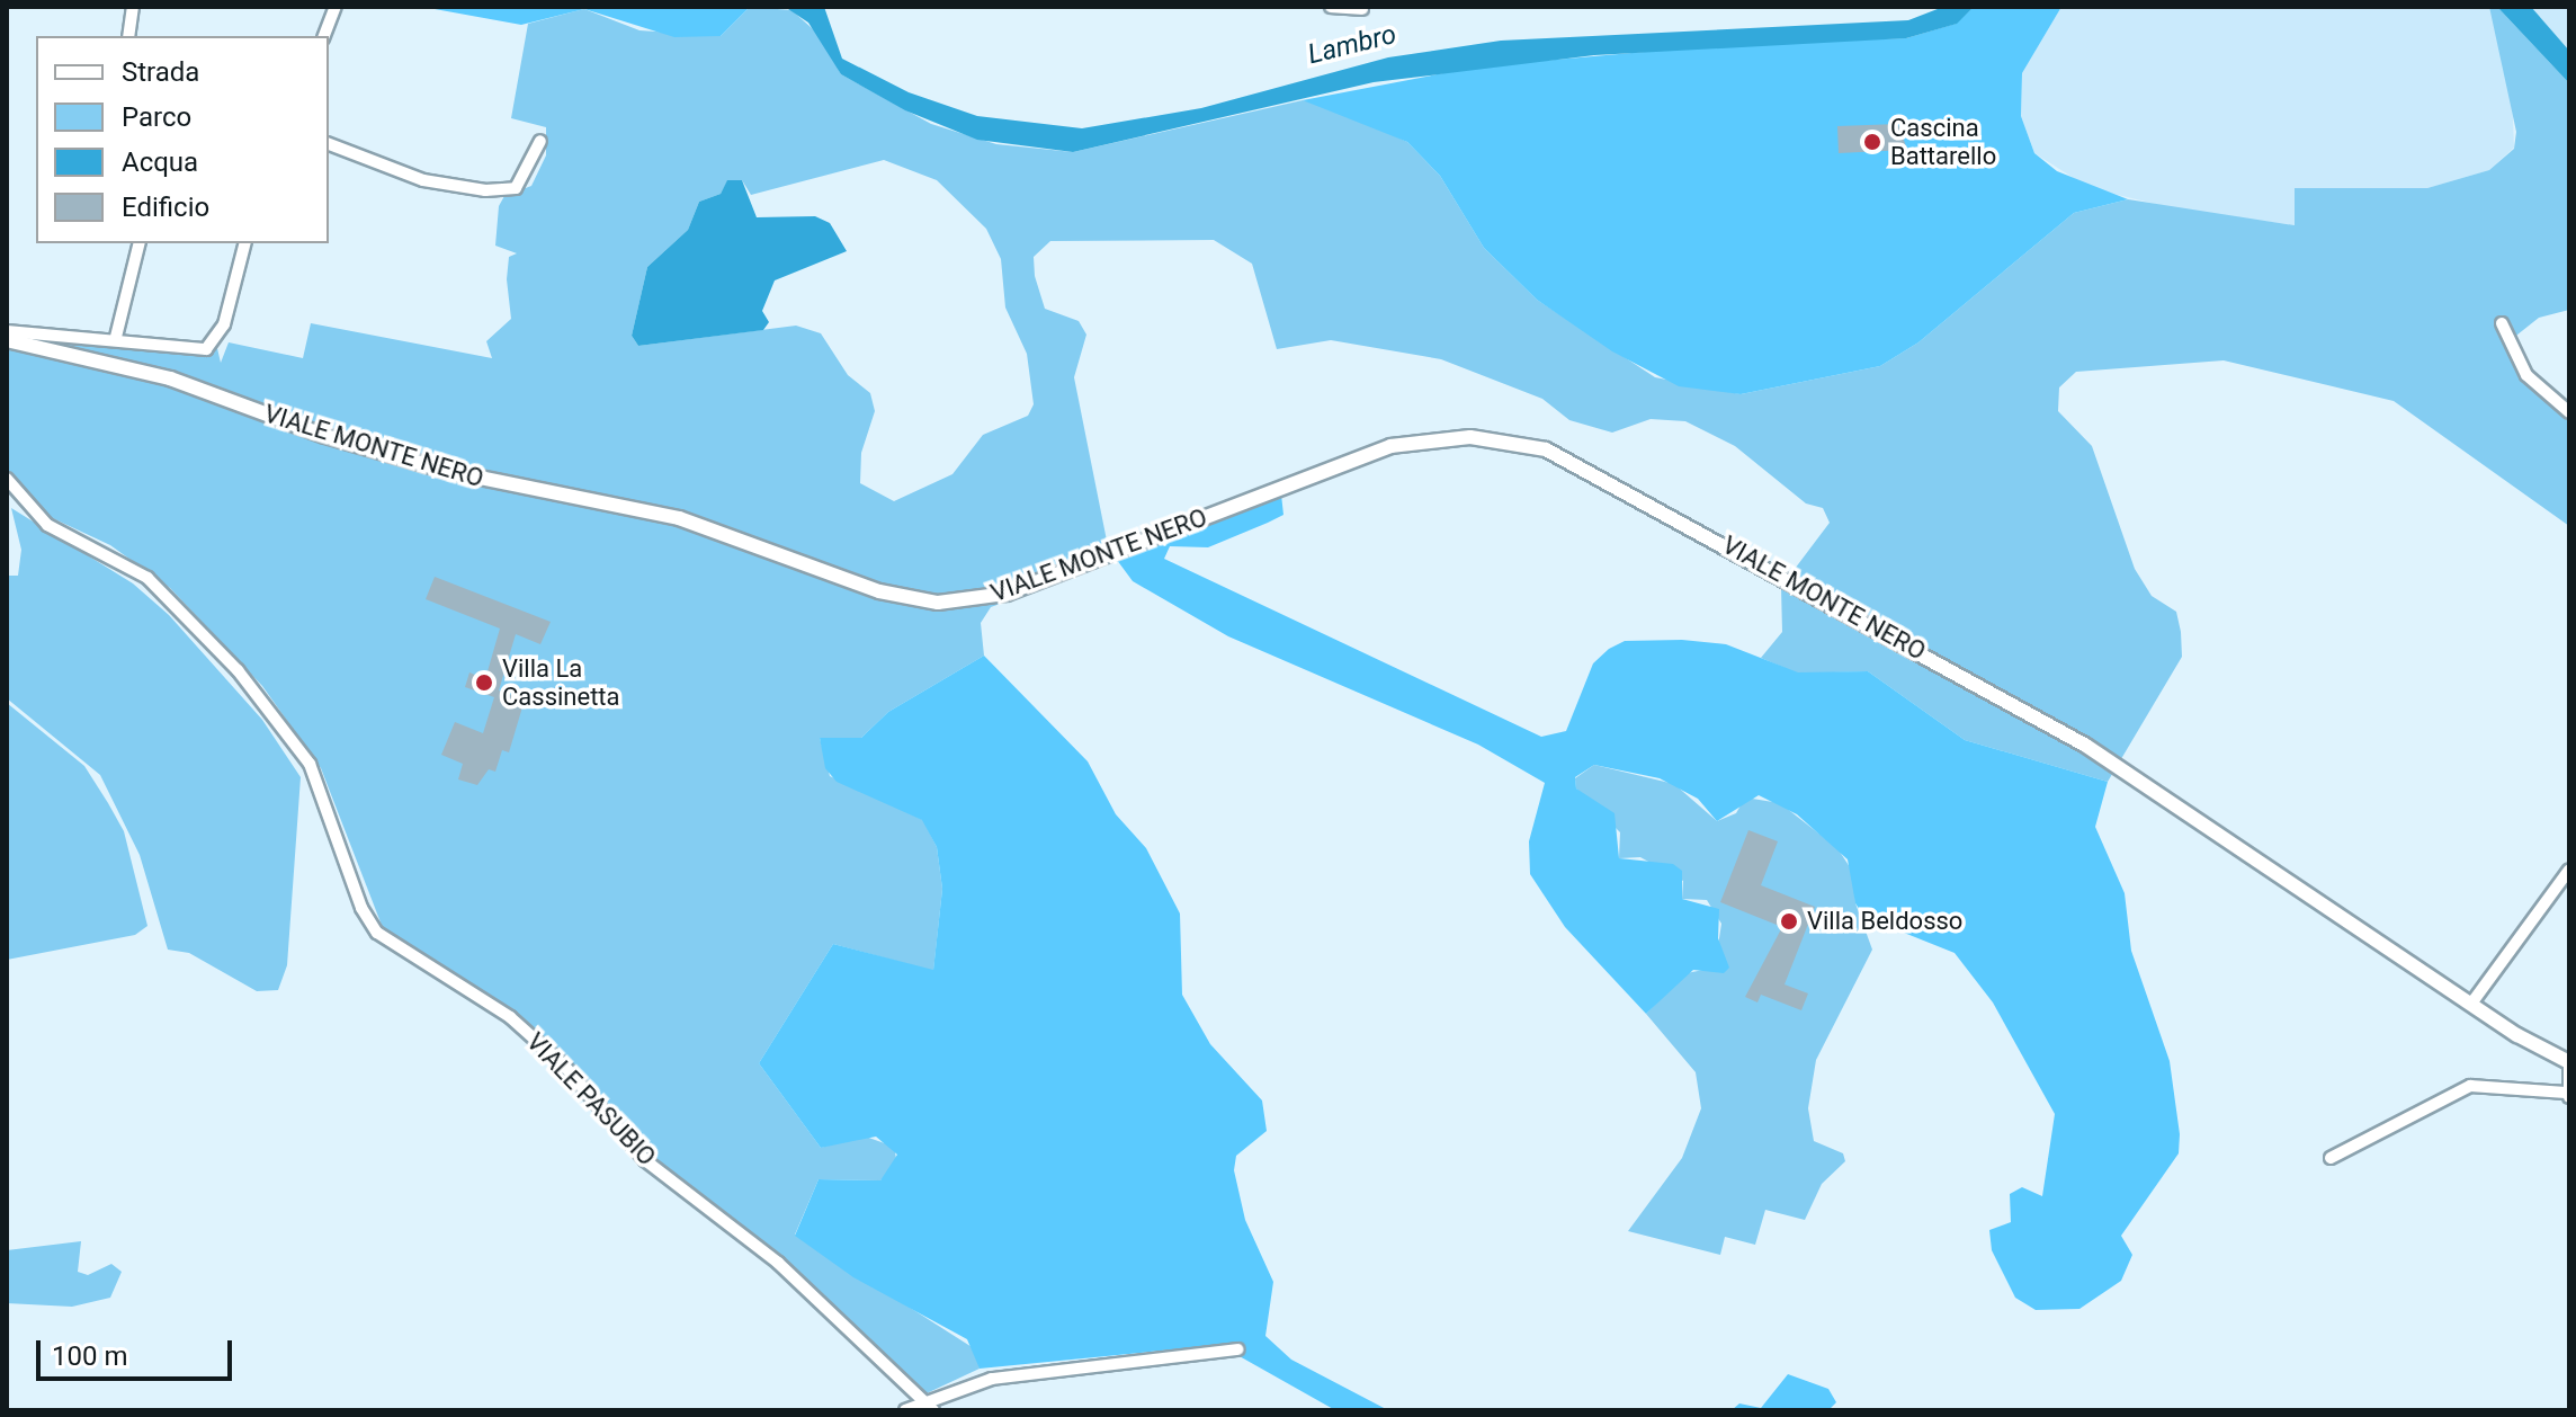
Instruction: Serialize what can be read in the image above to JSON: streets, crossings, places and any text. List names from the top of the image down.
{
  "streets": {
    "street": ["VIALE MONTE NERO", "VIALE PASUBIO"]
  },
  "water": ["Lambro"],
  "places": ["Cascina Battarello", "Villa La Cassinetta", "Villa Beldosso"],
  "legend": [
    "Strada",
    "Parco",
    "Acqua",
    "Edificio"
  ],
  "scale_bar": "100 m"
}
